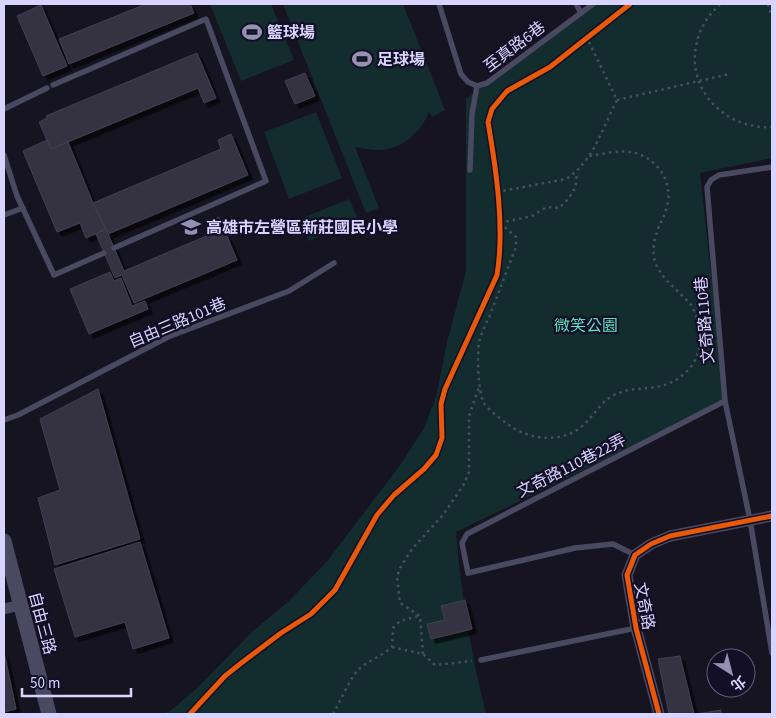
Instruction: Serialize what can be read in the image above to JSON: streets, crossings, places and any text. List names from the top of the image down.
{
  "streets": {
    "street": ["文奇路", "自由三路"],
    "lane": [
      "至真路6巷",
      "文奇路110巷",
      "自由三路101巷",
      "文奇路110巷22弄"
    ]
  },
  "crossings": [
    ["文奇路110巷", "文奇路110巷22弄"],
    ["文奇路110巷22弄", "文奇路"]
  ],
  "parks": ["微笑公園"],
  "places": {
    "sports": ["籃球場", "足球場"],
    "school or university": ["高雄市左營區新莊國民小學"]
  },
  "scale_bar": "50 m",
  "north": "bottom right"
}
